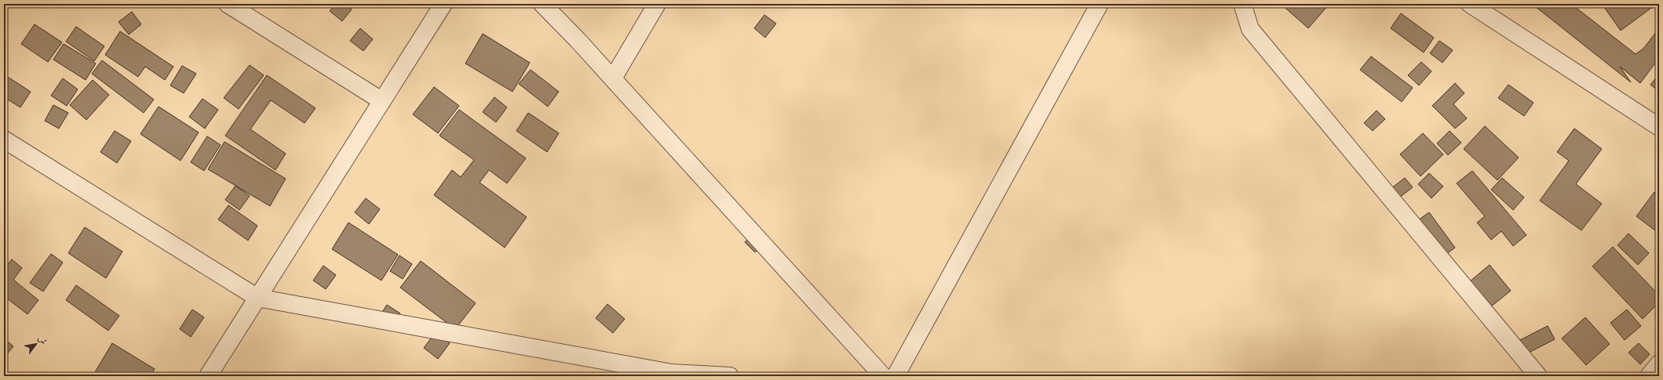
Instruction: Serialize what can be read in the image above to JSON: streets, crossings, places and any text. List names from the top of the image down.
{
  "north": "top right"
}
